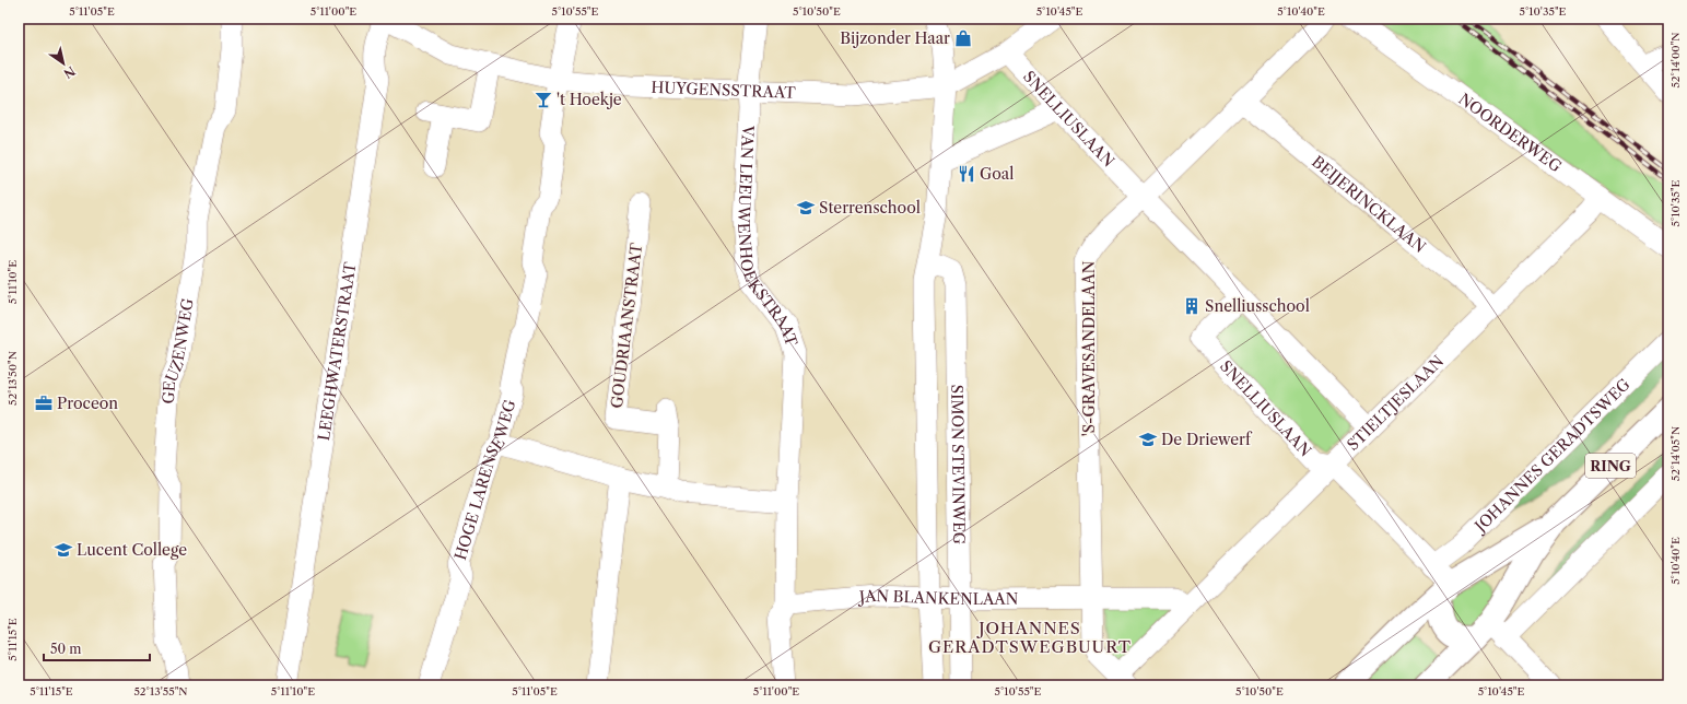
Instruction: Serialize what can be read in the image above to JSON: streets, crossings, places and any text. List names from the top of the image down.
{
  "streets": {
    "main road": ["RING"],
    "street": [
      "HUYGENSSTRAAT",
      "SNELLIUSLAAN",
      "NOORDERWEG",
      "BEIJERINCKLAAN",
      "VAN LEEUWENHOEKSTRAAT",
      "GOUDRIAANSTRAAT",
      "'S-GRAVESANDELAAN",
      "GEUZENWEG",
      "LEEGHWATERSTRAAT",
      "STIELTJESLAAN",
      "JOHANNES GERADTSWEG",
      "SIMON STEVINWEG",
      "HOGE LARENSEWEG",
      "JAN BLANKENLAAN"
    ]
  },
  "crossings": [
    ["HUYGENSSTRAAT", "SNELLIUSLAAN"],
    ["HUYGENSSTRAAT", "VAN LEEUWENHOEKSTRAAT"],
    ["HUYGENSSTRAAT", "LEEGHWATERSTRAAT"],
    ["HUYGENSSTRAAT", "SIMON STEVINWEG"],
    ["HUYGENSSTRAAT", "HOGE LARENSEWEG"],
    ["SNELLIUSLAAN", "'S-GRAVESANDELAAN"],
    ["SNELLIUSLAAN", "STIELTJESLAAN"],
    ["SNELLIUSLAAN", "JOHANNES GERADTSWEG"],
    ["SNELLIUSLAAN", "RING"],
    ["NOORDERWEG", "STIELTJESLAAN"],
    ["BEIJERINCKLAAN", "'S-GRAVESANDELAAN"],
    ["BEIJERINCKLAAN", "STIELTJESLAAN"],
    ["VAN LEEUWENHOEKSTRAAT", "JAN BLANKENLAAN"],
    ["'S-GRAVESANDELAAN", "STIELTJESLAAN"],
    ["'S-GRAVESANDELAAN", "JAN BLANKENLAAN"],
    ["SIMON STEVINWEG", "JAN BLANKENLAAN"]
  ],
  "districts": ["JOHANNES GERADTSWEGBUURT"],
  "places": {
    "shop": ["Bijzonder Haar"],
    "bar": ["'t Hoekje"],
    "restaurant": ["Goal"],
    "school or university": ["Sterrenschool", "De Driewerf", "Lucent College"],
    "building": ["Snelliusschool"],
    "office": ["Proceon"]
  },
  "scale_bar": "50 m",
  "north": "bottom right",
  "coordinates": [
    "5°11'05\"E",
    "5°11'00\"E",
    "5°10'55\"E",
    "5°10'50\"E",
    "5°10'45\"E",
    "5°10'40\"E",
    "5°10'35\"E",
    "52°14'00\"N",
    "5°11'10\"E",
    "52°13'50\"N",
    "52°14'05\"N",
    "5°11'15\"E",
    "52°13'55\"N"
  ]
}
